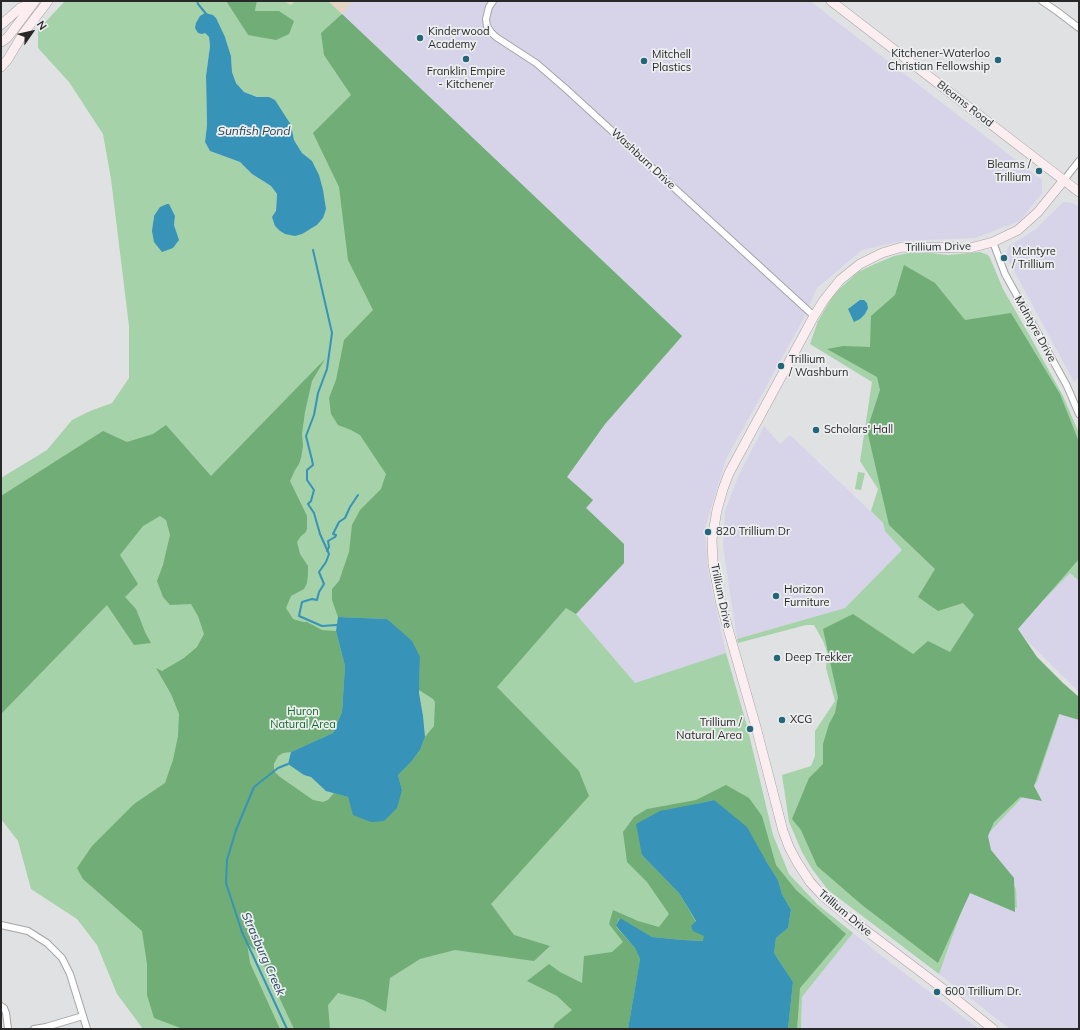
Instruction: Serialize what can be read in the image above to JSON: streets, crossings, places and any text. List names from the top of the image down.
{
  "streets": {
    "street": [
      "Bleams Road",
      "Washburn Drive",
      "Trillium Drive",
      "McIntyre Drive"
    ]
  },
  "crossings": [
    ["Bleams Road", "Trillium Drive"],
    ["Washburn Drive", "Trillium Drive"],
    ["Trillium Drive", "McIntyre Drive"]
  ],
  "water": ["Sunfish Pond", "Strasburg Creek"],
  "parks": ["Huron Natural Area"],
  "places": [
    "Kinderwood Academy",
    "Franklin Empire - Kitchener",
    "Kitchener-Waterloo Christian Fellowship",
    "Mitchell Plastics",
    "Bleams / Trillium",
    "McIntyre / Trillium",
    "Trillium / Washburn",
    "Scholars' Hall",
    "820 Trillium Dr",
    "Horizon Furniture",
    "Deep Trekker",
    "XCG",
    "Trillium / Natural Area",
    "600 Trillium Dr."
  ],
  "north": "top right"
}
